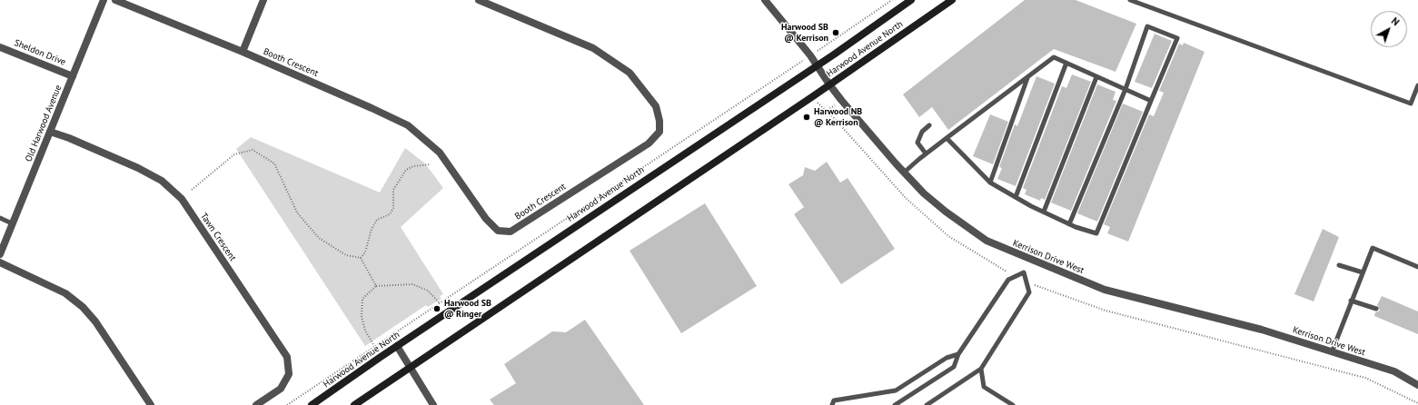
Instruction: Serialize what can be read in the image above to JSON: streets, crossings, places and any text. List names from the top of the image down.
{
  "streets": {
    "main road": ["Harwood Avenue North"],
    "street": [
      "Sheldon Drive",
      "Booth Crescent",
      "Old Harwood Avenue",
      "Tawn Crescent",
      "Kerrison Drive West"
    ]
  },
  "crossings": [
    ["Harwood Avenue North", "Kerrison Drive West"],
    ["Sheldon Drive", "Old Harwood Avenue"],
    ["Old Harwood Avenue", "Tawn Crescent"]
  ],
  "places": ["Harwood SB @ Kerrison", "Harwood NB @ Kerrison", "Harwood SB @ Ringer"],
  "north": "top right"
}
